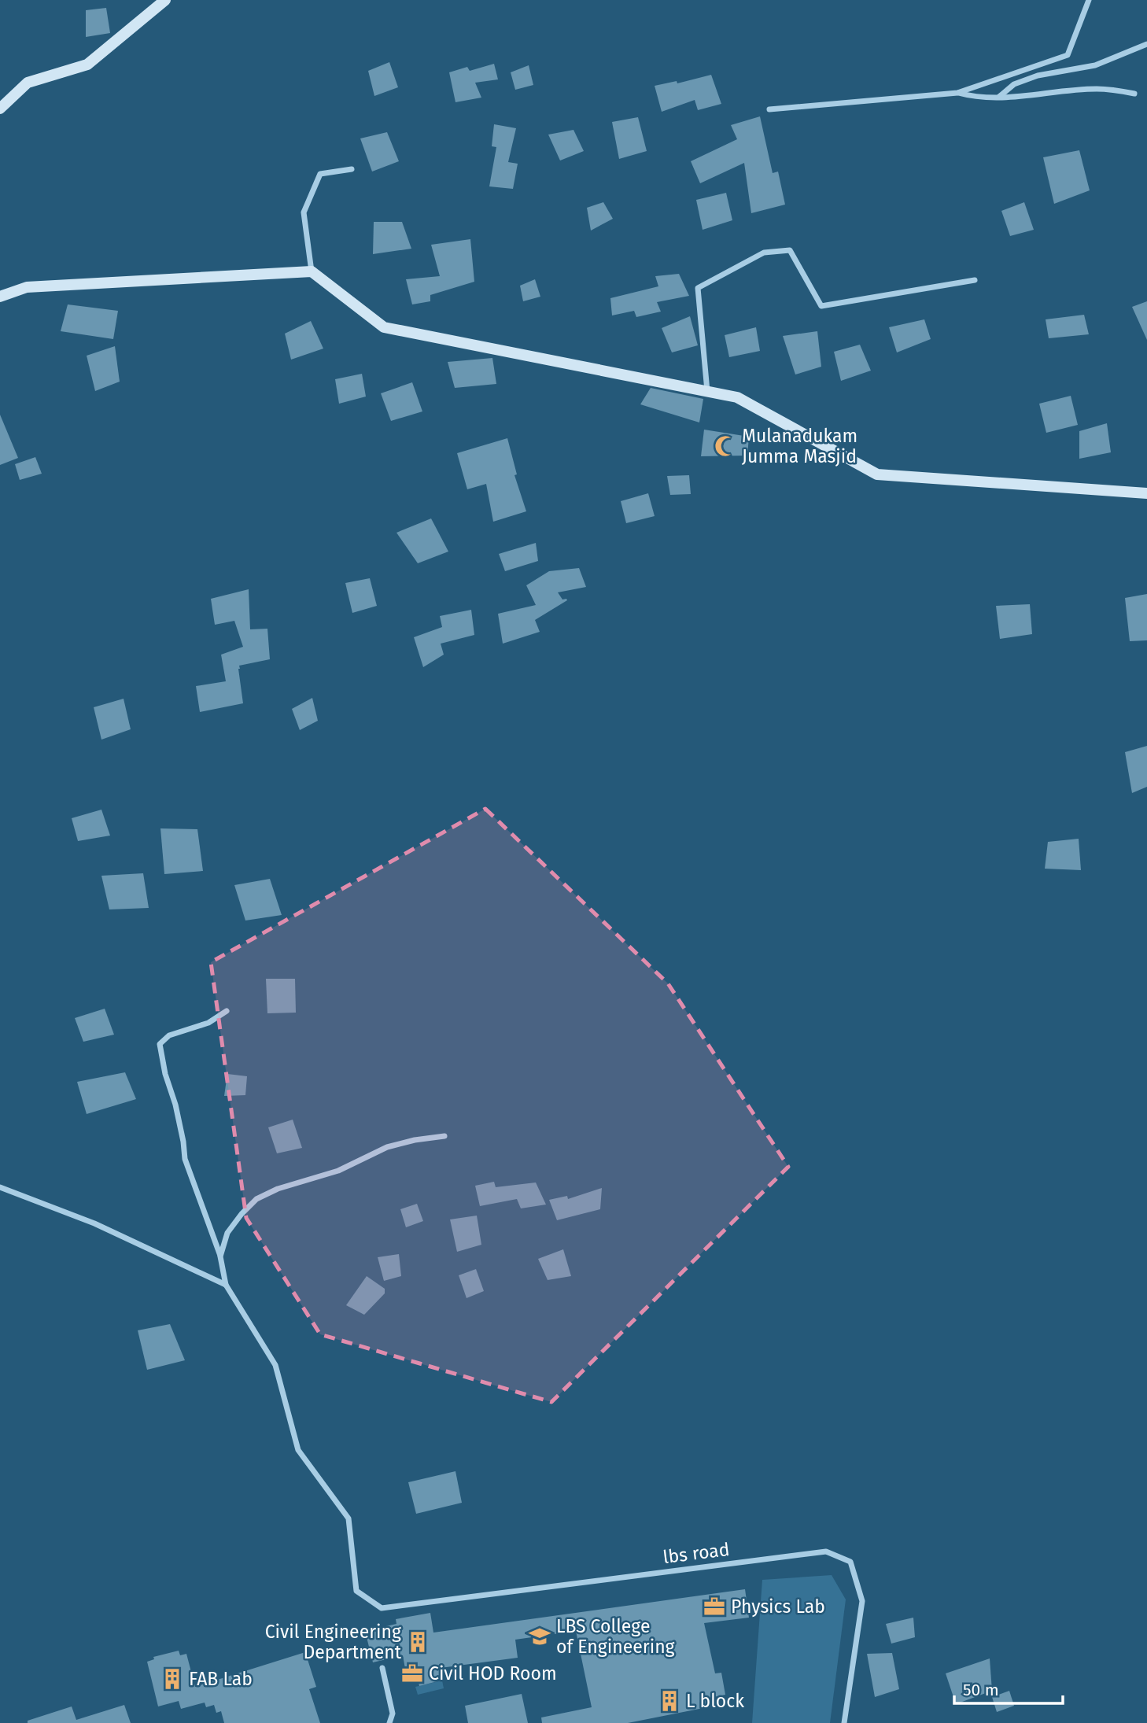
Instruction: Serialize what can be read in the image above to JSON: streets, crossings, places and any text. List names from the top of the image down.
{
  "streets": {
    "street": ["lbs road"]
  },
  "places": {
    "mosque": ["Mulanadukam Jumma Masjid"],
    "office": ["Physics Lab", "Civil HOD Room"],
    "school or university": ["LBS College of Engineering"],
    "building": ["Civil Engineering Department", "FAB Lab", "L block"]
  },
  "scale_bar": "50 m"
}
